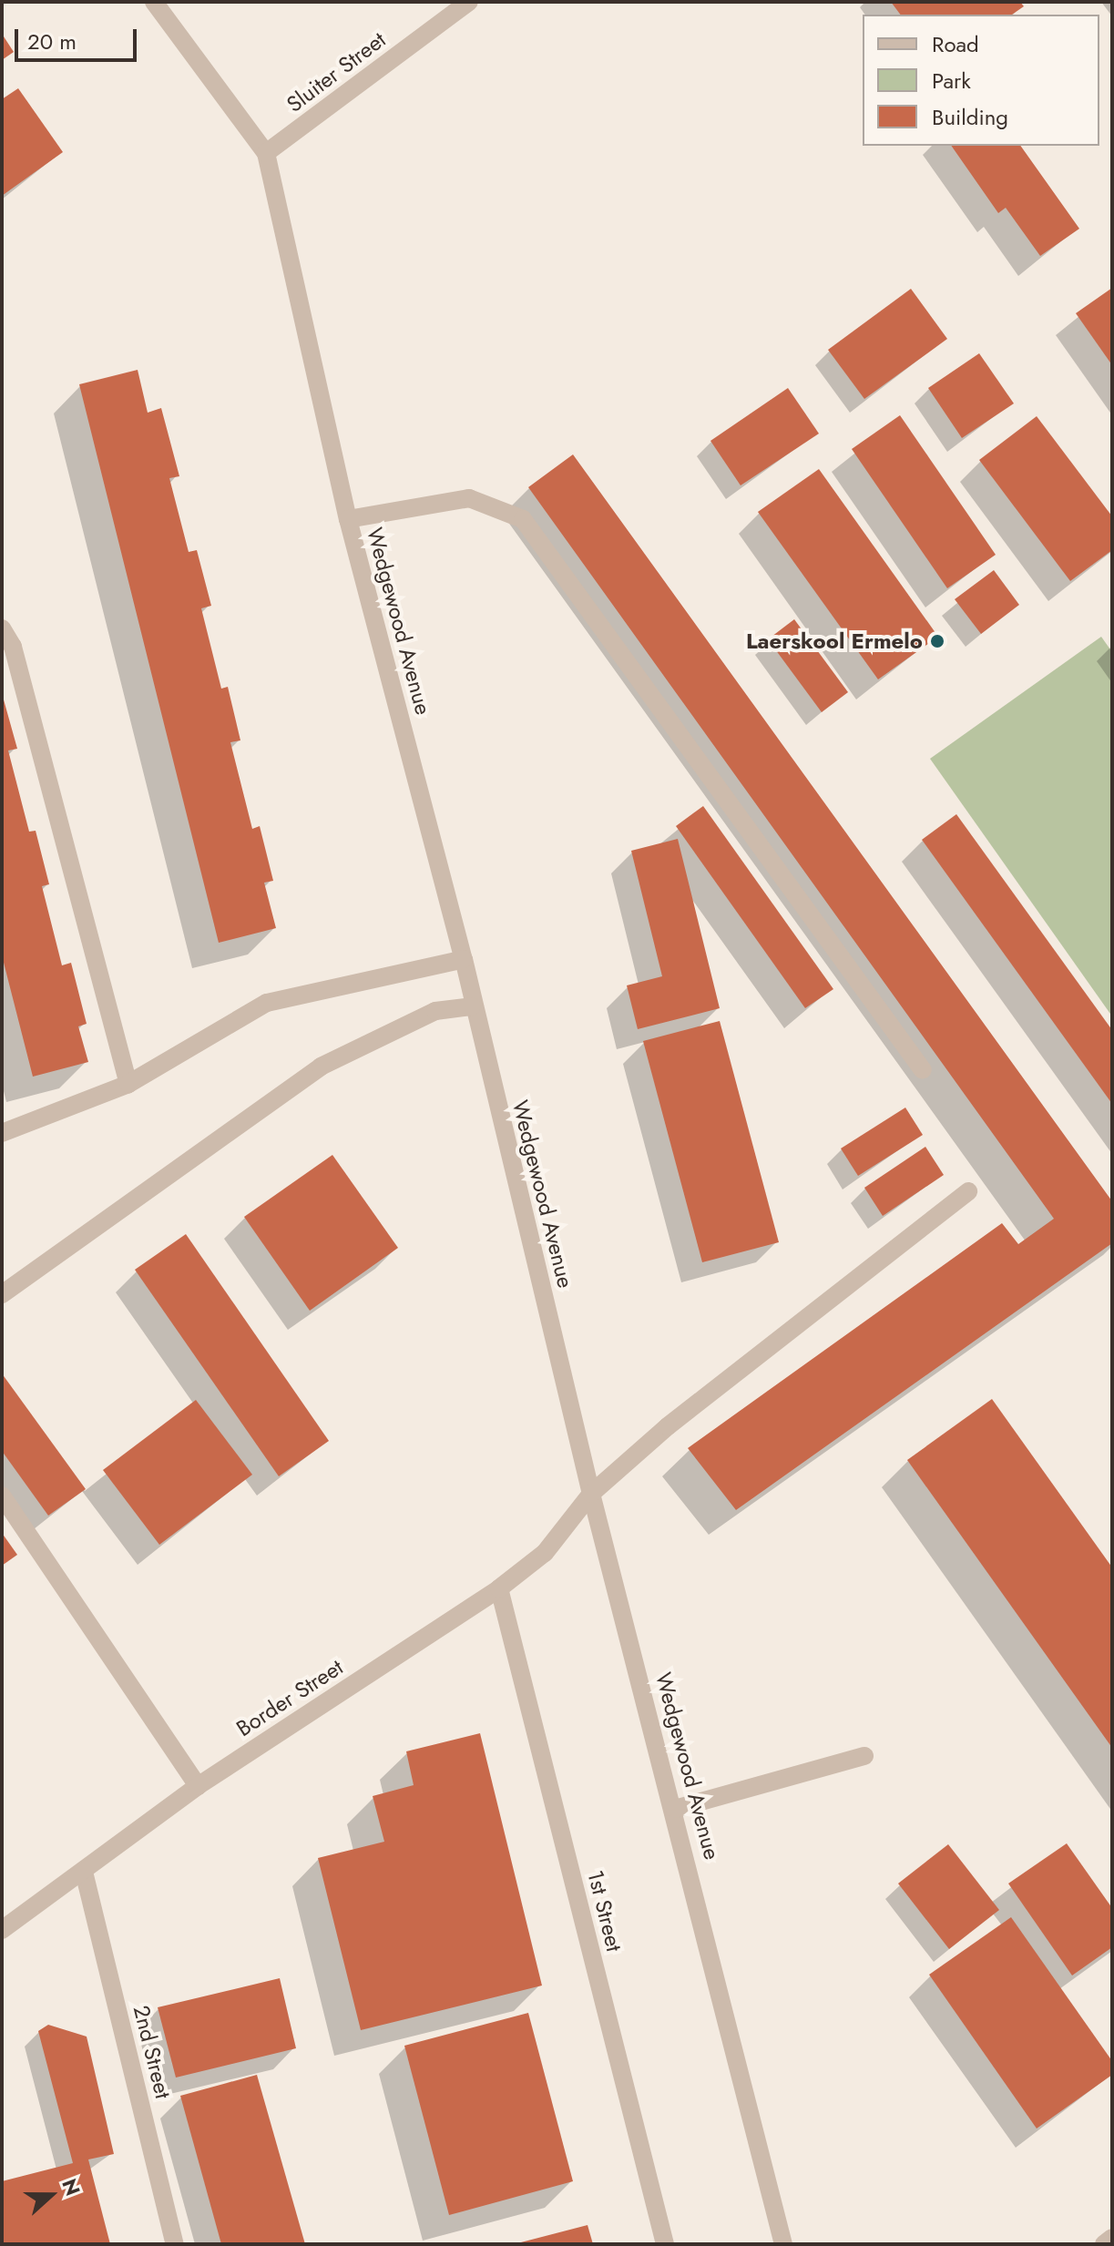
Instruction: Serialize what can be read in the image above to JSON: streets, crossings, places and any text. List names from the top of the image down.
{
  "streets": {
    "street": [
      "Sluiter Street",
      "Wedgewood Avenue",
      "Border Street",
      "1st Street",
      "2nd Street"
    ]
  },
  "crossings": [
    ["Sluiter Street", "Wedgewood Avenue"],
    ["Wedgewood Avenue", "Border Street"],
    ["Border Street", "1st Street"],
    ["Border Street", "2nd Street"]
  ],
  "places": ["Laerskool Ermelo"],
  "legend": ["Road", "Park", "Building"],
  "scale_bar": "20 m",
  "north": "right"
}
